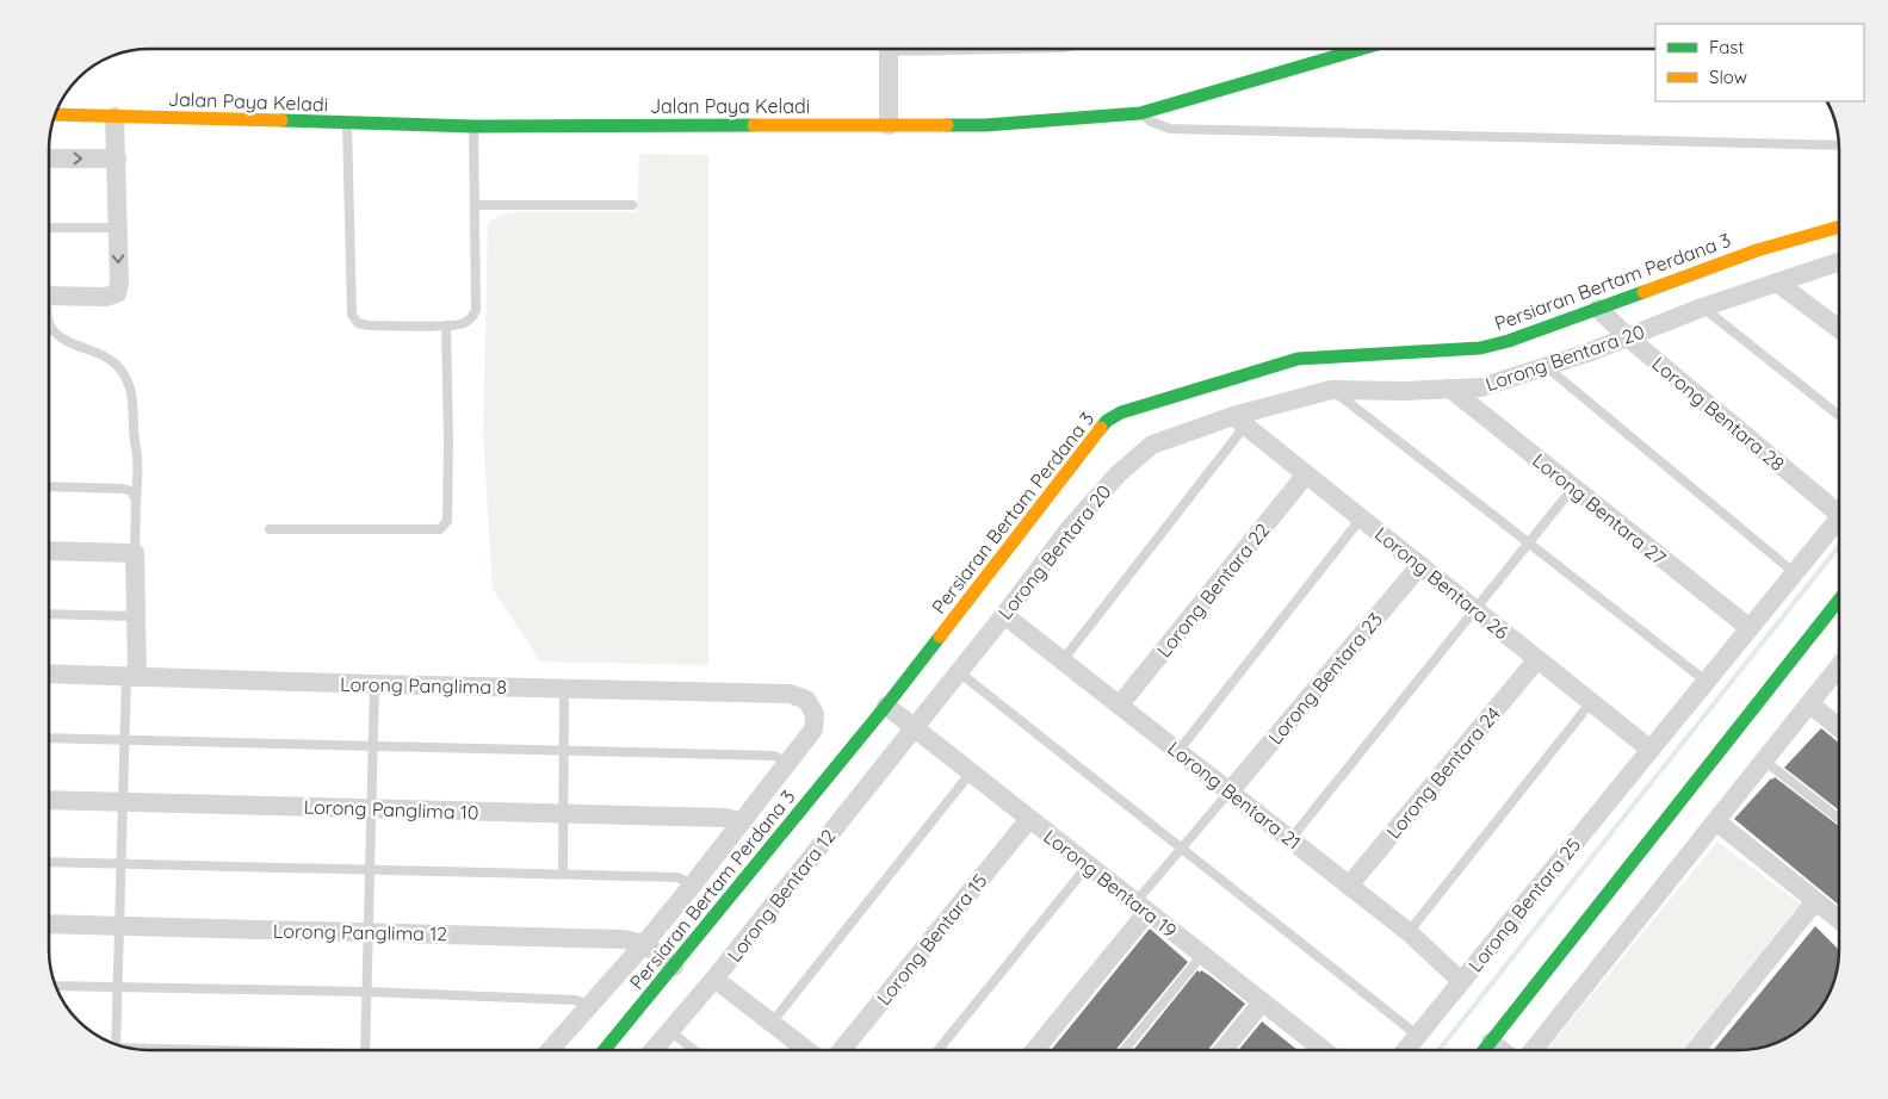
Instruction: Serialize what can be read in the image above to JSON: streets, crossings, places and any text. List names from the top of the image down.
{
  "streets": {
    "street": [
      "Jalan Paya Keladi",
      "Persiaran Bertam Perdana 3",
      "Lorong Bentara 20",
      "Lorong Bentara 28",
      "Lorong Bentara 27",
      "Lorong Bentara 26",
      "Lorong Bentara 22",
      "Lorong Bentara 23",
      "Lorong Panglima 8",
      "Lorong Bentara 24",
      "Lorong Bentara 21",
      "Lorong Panglima 10",
      "Lorong Bentara 19",
      "Lorong Bentara 12",
      "Lorong Bentara 25",
      "Lorong Panglima 12",
      "Lorong Bentara 15"
    ]
  },
  "crossings": [
    ["Persiaran Bertam Perdana 3", "Lorong Bentara 28"],
    ["Persiaran Bertam Perdana 3", "Lorong Bentara 19"],
    ["Persiaran Bertam Perdana 3", "Lorong Panglima 12"],
    ["Lorong Bentara 20", "Lorong Bentara 28"],
    ["Lorong Bentara 20", "Lorong Bentara 27"],
    ["Lorong Bentara 20", "Lorong Bentara 26"],
    ["Lorong Bentara 20", "Lorong Bentara 21"],
    ["Lorong Bentara 20", "Lorong Bentara 19"],
    ["Lorong Bentara 20", "Lorong Bentara 12"],
    ["Lorong Bentara 27", "Lorong Bentara 25"],
    ["Lorong Bentara 26", "Lorong Bentara 22"],
    ["Lorong Bentara 26", "Lorong Bentara 23"],
    ["Lorong Bentara 26", "Lorong Bentara 24"],
    ["Lorong Bentara 26", "Lorong Bentara 25"],
    ["Lorong Bentara 22", "Lorong Bentara 21"],
    ["Lorong Bentara 23", "Lorong Bentara 21"],
    ["Lorong Bentara 24", "Lorong Bentara 21"],
    ["Lorong Bentara 21", "Lorong Bentara 25"],
    ["Lorong Bentara 19", "Lorong Bentara 12"],
    ["Lorong Bentara 19", "Lorong Bentara 15"]
  ],
  "legend": ["Fast", "Slow"]
}
